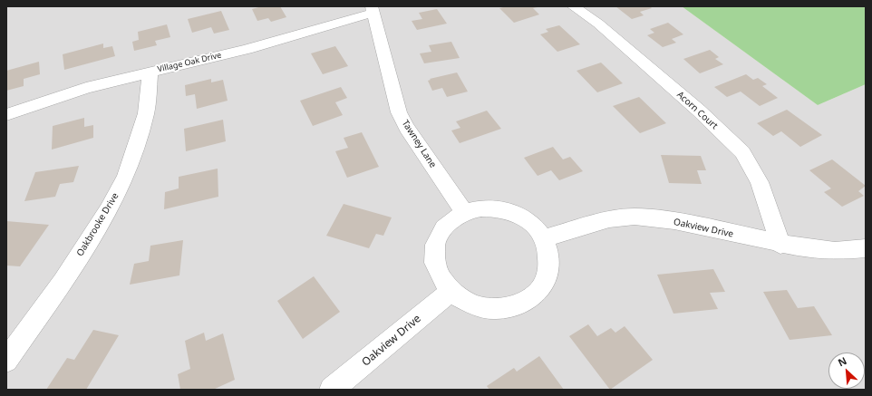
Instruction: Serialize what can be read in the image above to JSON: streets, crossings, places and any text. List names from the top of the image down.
{
  "streets": {
    "street": [
      "Village Oak Drive",
      "Acorn Court",
      "Tawney Lane",
      "Oakbrooke Drive",
      "Oakview Drive"
    ]
  },
  "crossings": [
    ["Village Oak Drive", "Tawney Lane"],
    ["Village Oak Drive", "Oakbrooke Drive"],
    ["Acorn Court", "Oakview Drive"],
    ["Tawney Lane", "Oakview Drive"]
  ],
  "north": "top left"
}
